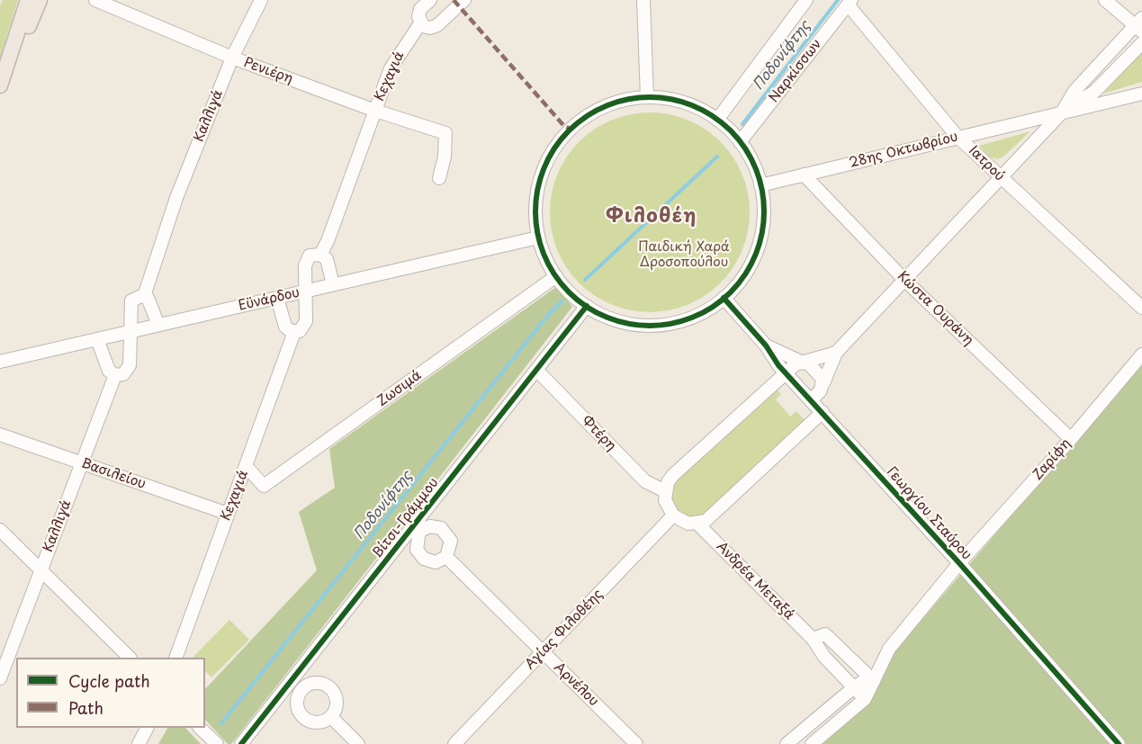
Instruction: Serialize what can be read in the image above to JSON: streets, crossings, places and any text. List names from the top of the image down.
{
  "streets": {
    "street": [
      "Ρενιέρη",
      "Ναρκίσσων",
      "Κεχαγιά",
      "Καλλιγά",
      "28ης Οκτωβρίου",
      "Ιατρού",
      "Εϋνάρδου",
      "Κώστα Ουράνη",
      "Ζωσιμά",
      "Φτέρη",
      "Ζαρίφη",
      "Βασιλείου",
      "Γεωργίου Σταύρου",
      "Βίτσι-Γράμμου",
      "Ανδρέα Μεταξά",
      "Αγίας Φιλοθέης",
      "Αρνέλου"
    ]
  },
  "crossings": [
    ["Ρενιέρη", "Κεχαγιά"],
    ["Ρενιέρη", "Καλλιγά"],
    ["Ναρκίσσων", "Ιατρού"],
    ["Κεχαγιά", "Εϋνάρδου"],
    ["Κεχαγιά", "Ζωσιμά"],
    ["Κεχαγιά", "Βασιλείου"],
    ["Καλλιγά", "Εϋνάρδου"],
    ["Καλλιγά", "Βασιλείου"],
    ["28ης Οκτωβρίου", "Ιατρού"],
    ["28ης Οκτωβρίου", "Κώστα Ουράνη"],
    ["Κώστα Ουράνη", "Ζαρίφη"],
    ["Φτέρη", "Βίτσι-Γράμμου"],
    ["Ζαρίφη", "Γεωργίου Σταύρου"],
    ["Ζαρίφη", "Ανδρέα Μεταξά"],
    ["Βίτσι-Γράμμου", "Αρνέλου"],
    ["Αγίας Φιλοθέης", "Αρνέλου"]
  ],
  "districts": ["Φιλοθέη"],
  "water": ["Ποδονίφτης"],
  "parks": ["Παιδική Χαρά Δροσοπούλου"],
  "legend": ["Cycle path", "Path"]
}
